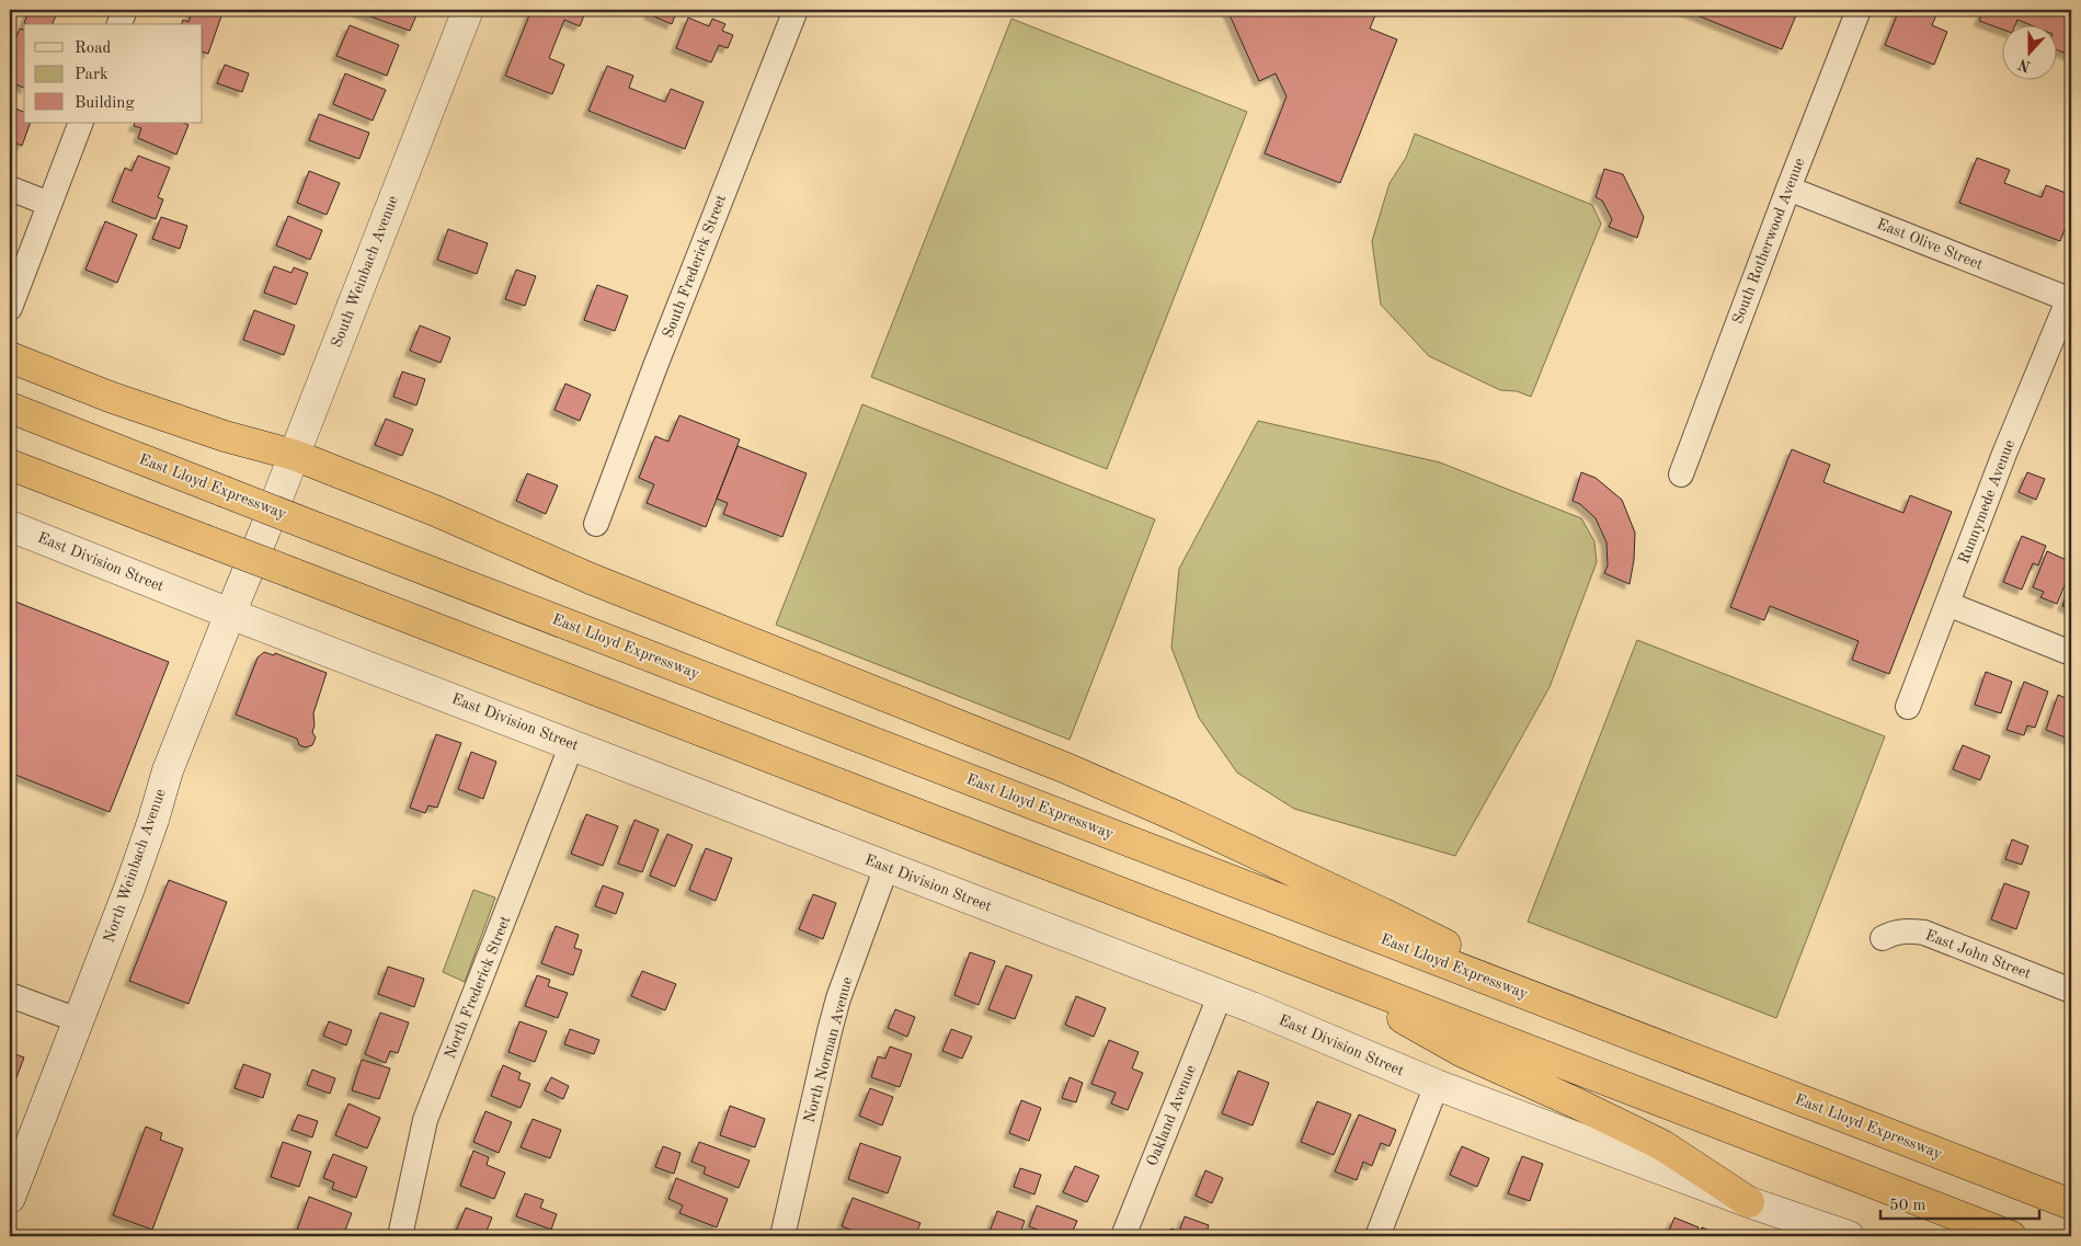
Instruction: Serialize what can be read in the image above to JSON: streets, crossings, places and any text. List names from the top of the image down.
{
  "streets": {
    "highway": ["East Lloyd Expressway"],
    "street": [
      "South Rotherwood Avenue",
      "East Olive Street",
      "South Frederick Street",
      "South Weinbach Avenue",
      "Runnymede Avenue",
      "East Division Street",
      "North Weinbach Avenue",
      "East John Street",
      "North Frederick Street",
      "North Norman Avenue",
      "Oakland Avenue"
    ]
  },
  "crossings": [
    ["South Rotherwood Avenue", "East Olive Street"],
    ["East Olive Street", "Runnymede Avenue"],
    ["South Weinbach Avenue", "North Weinbach Avenue"],
    ["East Division Street", "North Weinbach Avenue"],
    ["East Division Street", "North Frederick Street"],
    ["East Division Street", "North Norman Avenue"],
    ["East Division Street", "Oakland Avenue"]
  ],
  "legend": ["Road", "Park", "Building"],
  "scale_bar": "50 m",
  "north": "bottom"
}
